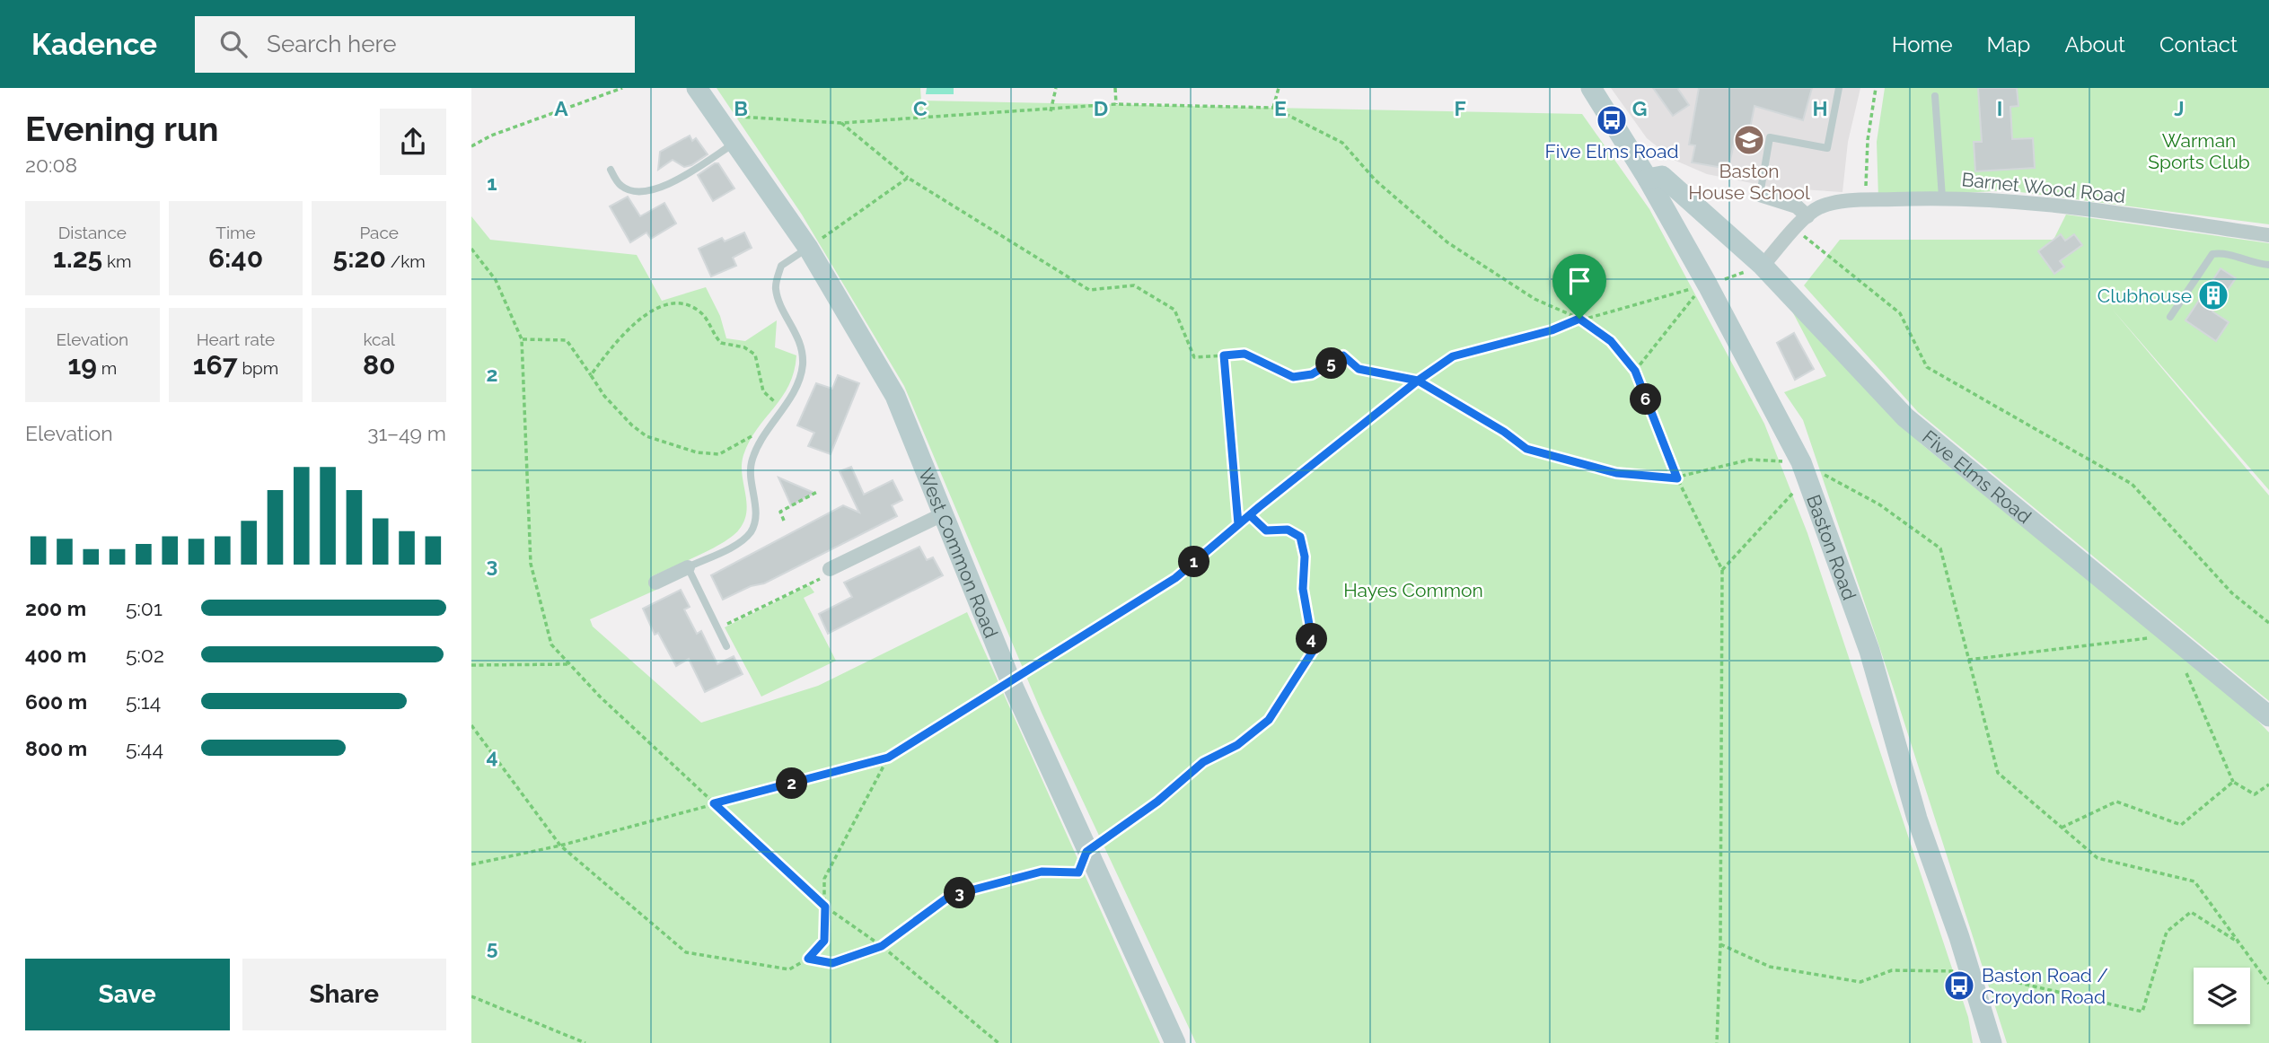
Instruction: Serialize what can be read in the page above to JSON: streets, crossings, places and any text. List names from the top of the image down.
{
  "streets": {
    "street": [
      "Barnet Wood Road",
      "Five Elms Road",
      "Baston Road",
      "West Common Road"
    ]
  },
  "crossings": [
    ["Barnet Wood Road", "Five Elms Road"],
    ["Five Elms Road", "Baston Road"]
  ],
  "parks": ["Warman Sports Club", "Hayes Common"],
  "places": {
    "bus stop": ["Five Elms Road", "Baston Road / Croydon Road"],
    "school or university": ["Baston House School"],
    "building": ["Clubhouse"]
  },
  "page": {
    "header": "Kadence",
    "search": "Search here",
    "nav": [
      "Home",
      "Map",
      "About",
      "Contact"
    ],
    "heading": ["Evening run", "20:08"],
    "stats": [
      ["Distance", "1.25 km"],
      ["Time", "6:40"],
      ["Pace", "5:20 /km"],
      ["Elevation", "19 m"],
      ["Heart rate", "167 bpm"],
      ["kcal", "80"]
    ],
    "pins": [
      "5",
      "6",
      "1",
      "4",
      "2",
      "3"
    ],
    "chart": ["Elevation", "31–49 m"],
    "list": [
      {
        "name": "200 m",
        "note": "5:01"
      },
      {
        "name": "400 m",
        "note": "5:02"
      },
      {
        "name": "600 m",
        "note": "5:14"
      },
      {
        "name": "800 m",
        "note": "5:44"
      }
    ],
    "buttons": ["Save", "Share"]
  },
  "grid": {
    "columns": [
      "A",
      "B",
      "C",
      "D",
      "E",
      "F",
      "G",
      "H",
      "I",
      "J"
    ],
    "rows": [
      "1",
      "2",
      "3",
      "4",
      "5"
    ]
  }
}
